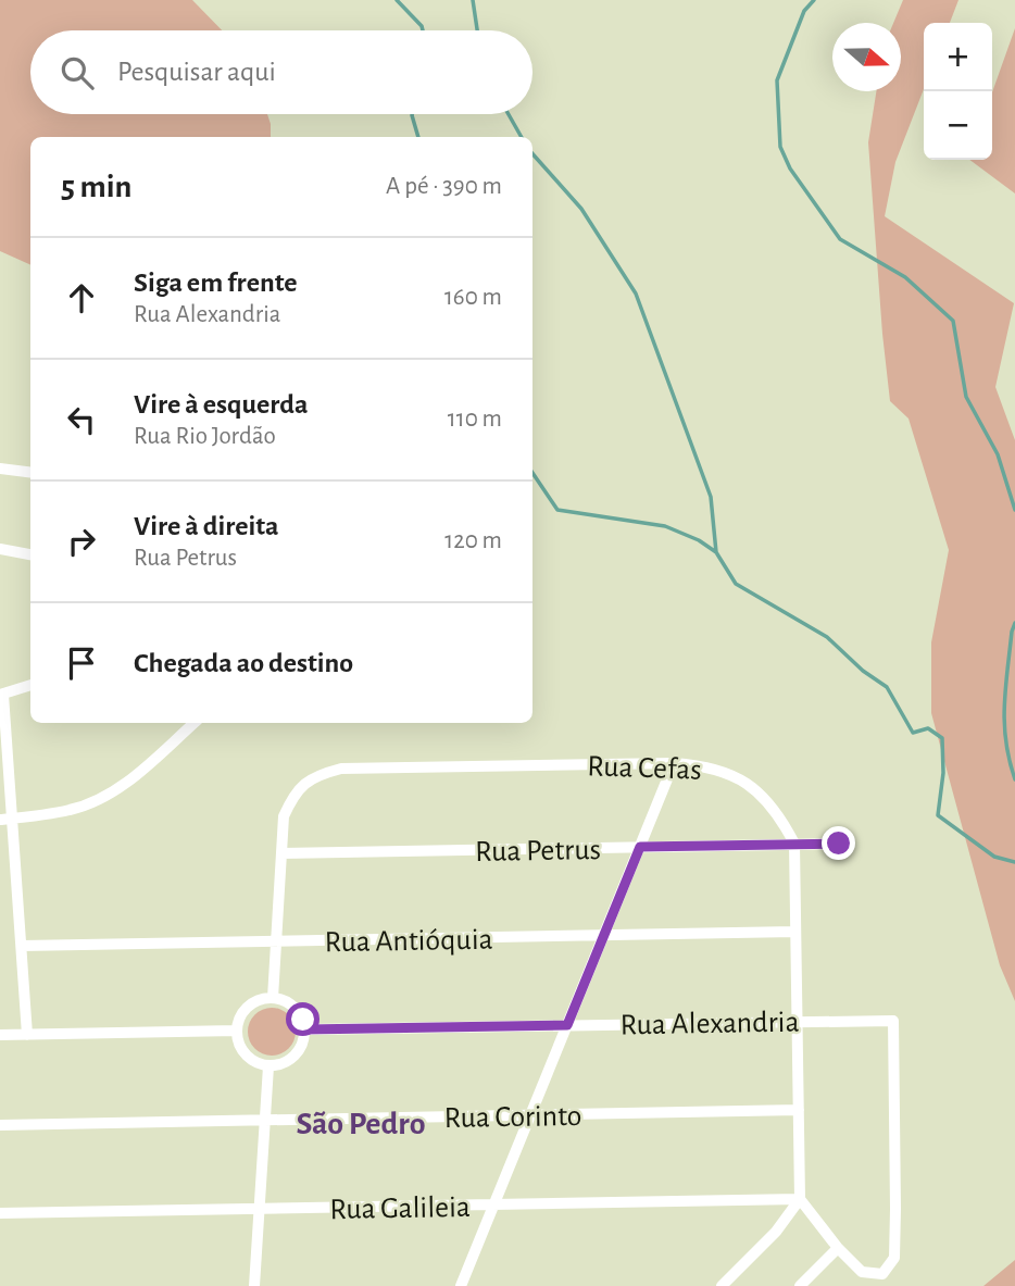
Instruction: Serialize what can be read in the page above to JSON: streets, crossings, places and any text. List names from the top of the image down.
{
  "streets": {
    "street": [
      "Rua Cefas",
      "Rua Petrus",
      "Rua Antióquia",
      "Rua Alexandria",
      "Rua Corinto",
      "Rua Galileia"
    ]
  },
  "crossings": [
    ["Rua Cefas", "Rua Petrus"],
    ["Rua Cefas", "Rua Antióquia"],
    ["Rua Cefas", "Rua Alexandria"]
  ],
  "districts": ["São Pedro"],
  "north": "right",
  "page": {
    "map_buttons": ["+", "−"],
    "search": "Pesquisar aqui",
    "heading": ["5 min", "A pé · 390 m"],
    "list": [
      ["Siga em frente", "Rua Alexandria", "160 m"],
      ["Vire à esquerda", "Rua Rio Jordão", "110 m"],
      ["Vire à direita", "Rua Petrus", "120 m"],
      "Chegada ao destino"
    ]
  }
}
